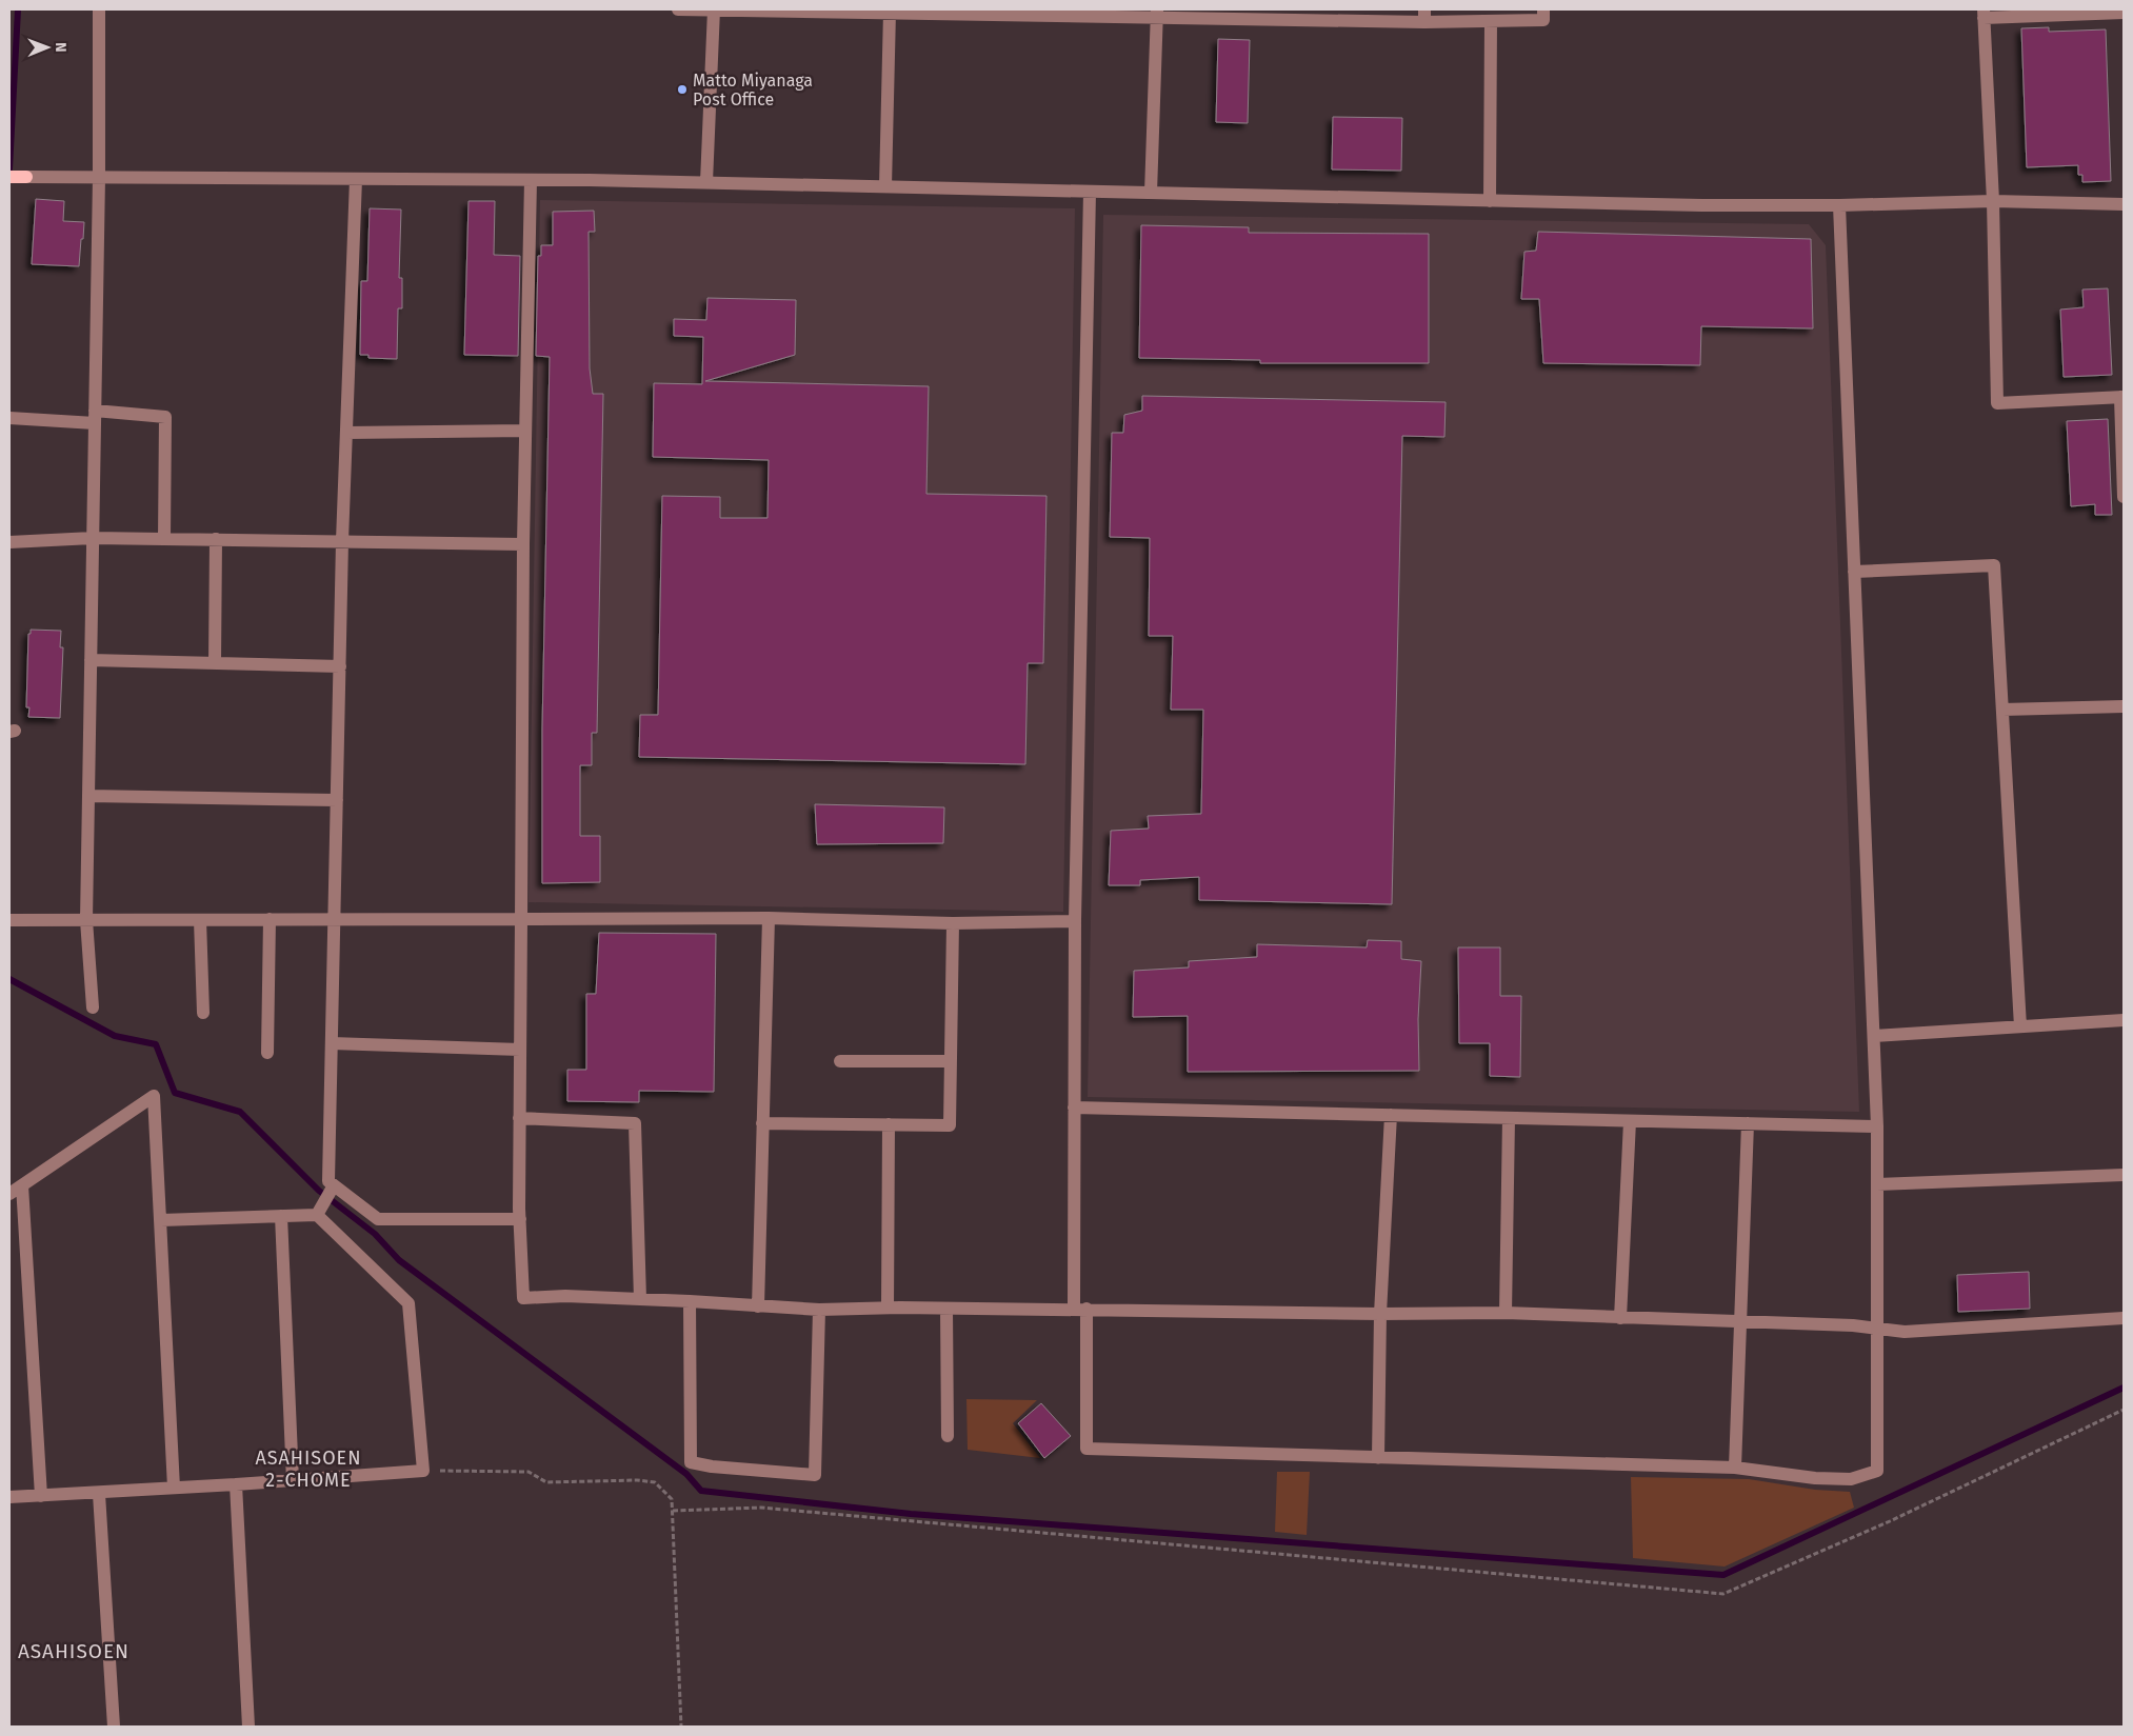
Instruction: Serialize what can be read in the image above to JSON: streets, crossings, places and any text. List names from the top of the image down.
{
  "districts": ["ASAHISOEN 2-CHOME", "ASAHISOEN"],
  "places": ["Matto Miyanaga Post Office"],
  "north": "right"
}
